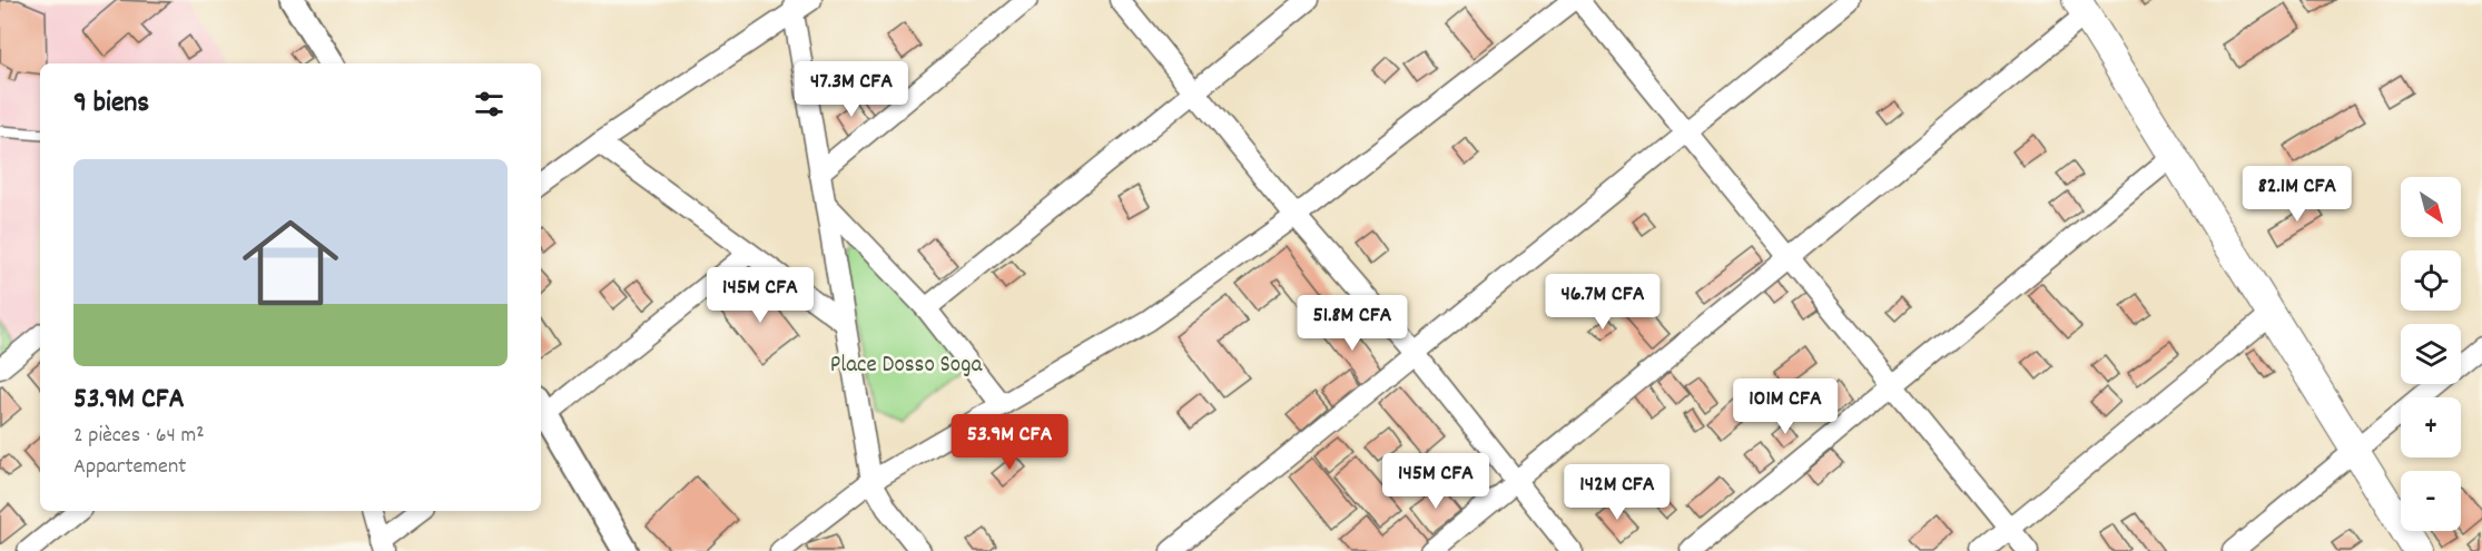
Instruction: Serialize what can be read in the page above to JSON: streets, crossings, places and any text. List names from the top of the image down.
{
  "parks": ["Place Dosso Soga"],
  "north": "bottom right",
  "page": {
    "price": [
      "47.3M CFA",
      "82.1M CFA",
      "145M CFA",
      "46.7M CFA",
      "51.8M CFA",
      "101M CFA",
      "53.9M CFA",
      "145M CFA",
      "142M CFA"
    ],
    "heading": "9 biens",
    "list": [
      {
        "name": "53.9M CFA",
        "note": "2 pièces · 64 m² · Appartement"
      }
    ],
    "map_buttons": ["+", "−"]
  }
}
